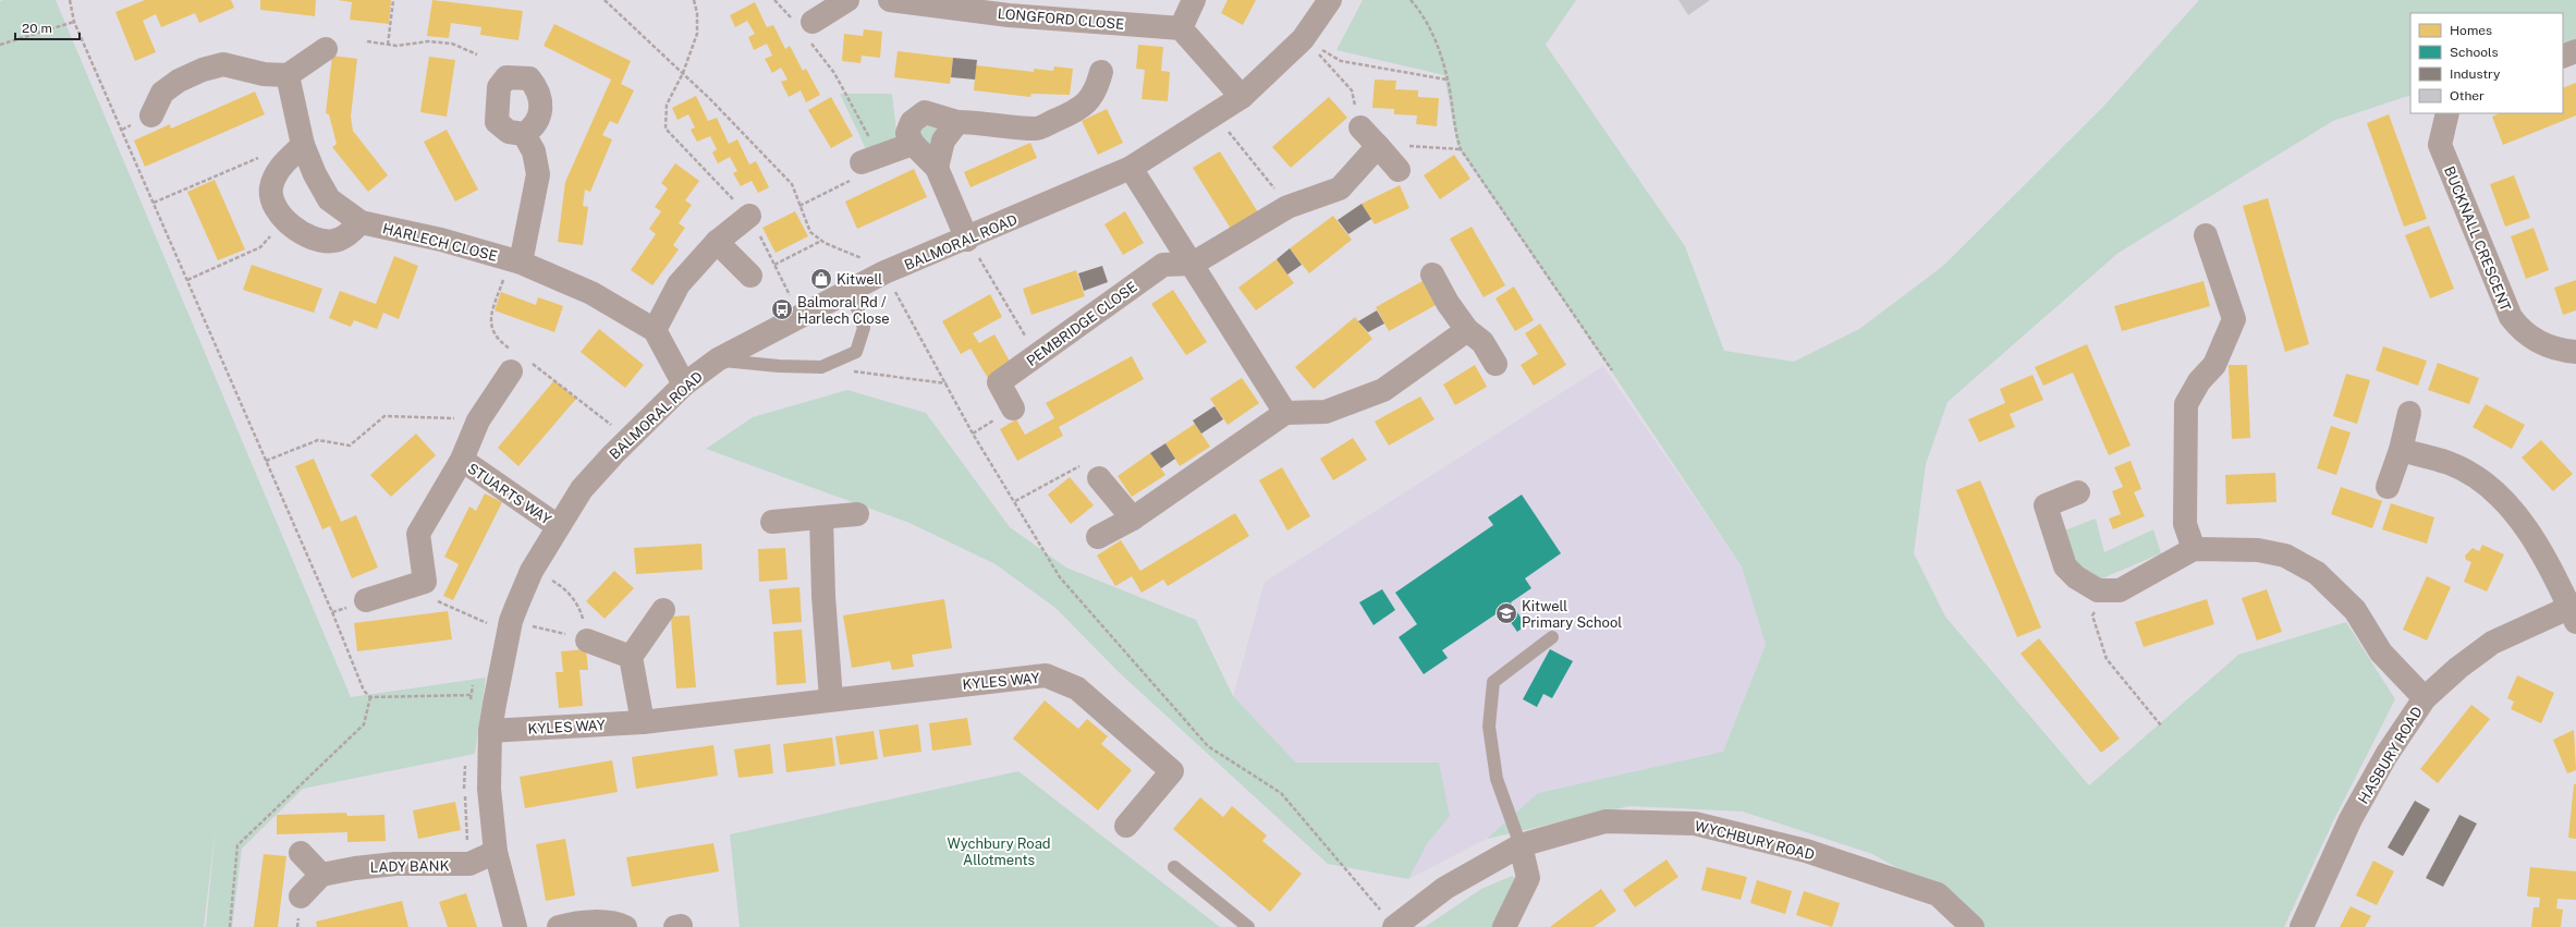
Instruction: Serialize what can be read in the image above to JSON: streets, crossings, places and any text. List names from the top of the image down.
{
  "streets": {
    "street": [
      "LONGFORD CLOSE",
      "BUCKNALL CRESCENT",
      "HARLECH CLOSE",
      "BALMORAL ROAD",
      "PEMBRIDGE CLOSE",
      "STUARTS WAY",
      "KYLES WAY",
      "HASBURY ROAD",
      "WYCHBURY ROAD",
      "LADY BANK"
    ]
  },
  "crossings": [
    ["BALMORAL ROAD", "STUARTS WAY"],
    ["BALMORAL ROAD", "KYLES WAY"],
    ["BALMORAL ROAD", "LADY BANK"]
  ],
  "parks": ["Wychbury Road Allotments"],
  "places": {
    "shop": ["Kitwell"],
    "bus stop": ["Balmoral Rd / Harlech Close"],
    "school or university": ["Kitwell Primary School"]
  },
  "legend": [
    "Homes",
    "Schools",
    "Industry",
    "Other"
  ],
  "scale_bar": "20 m"
}
